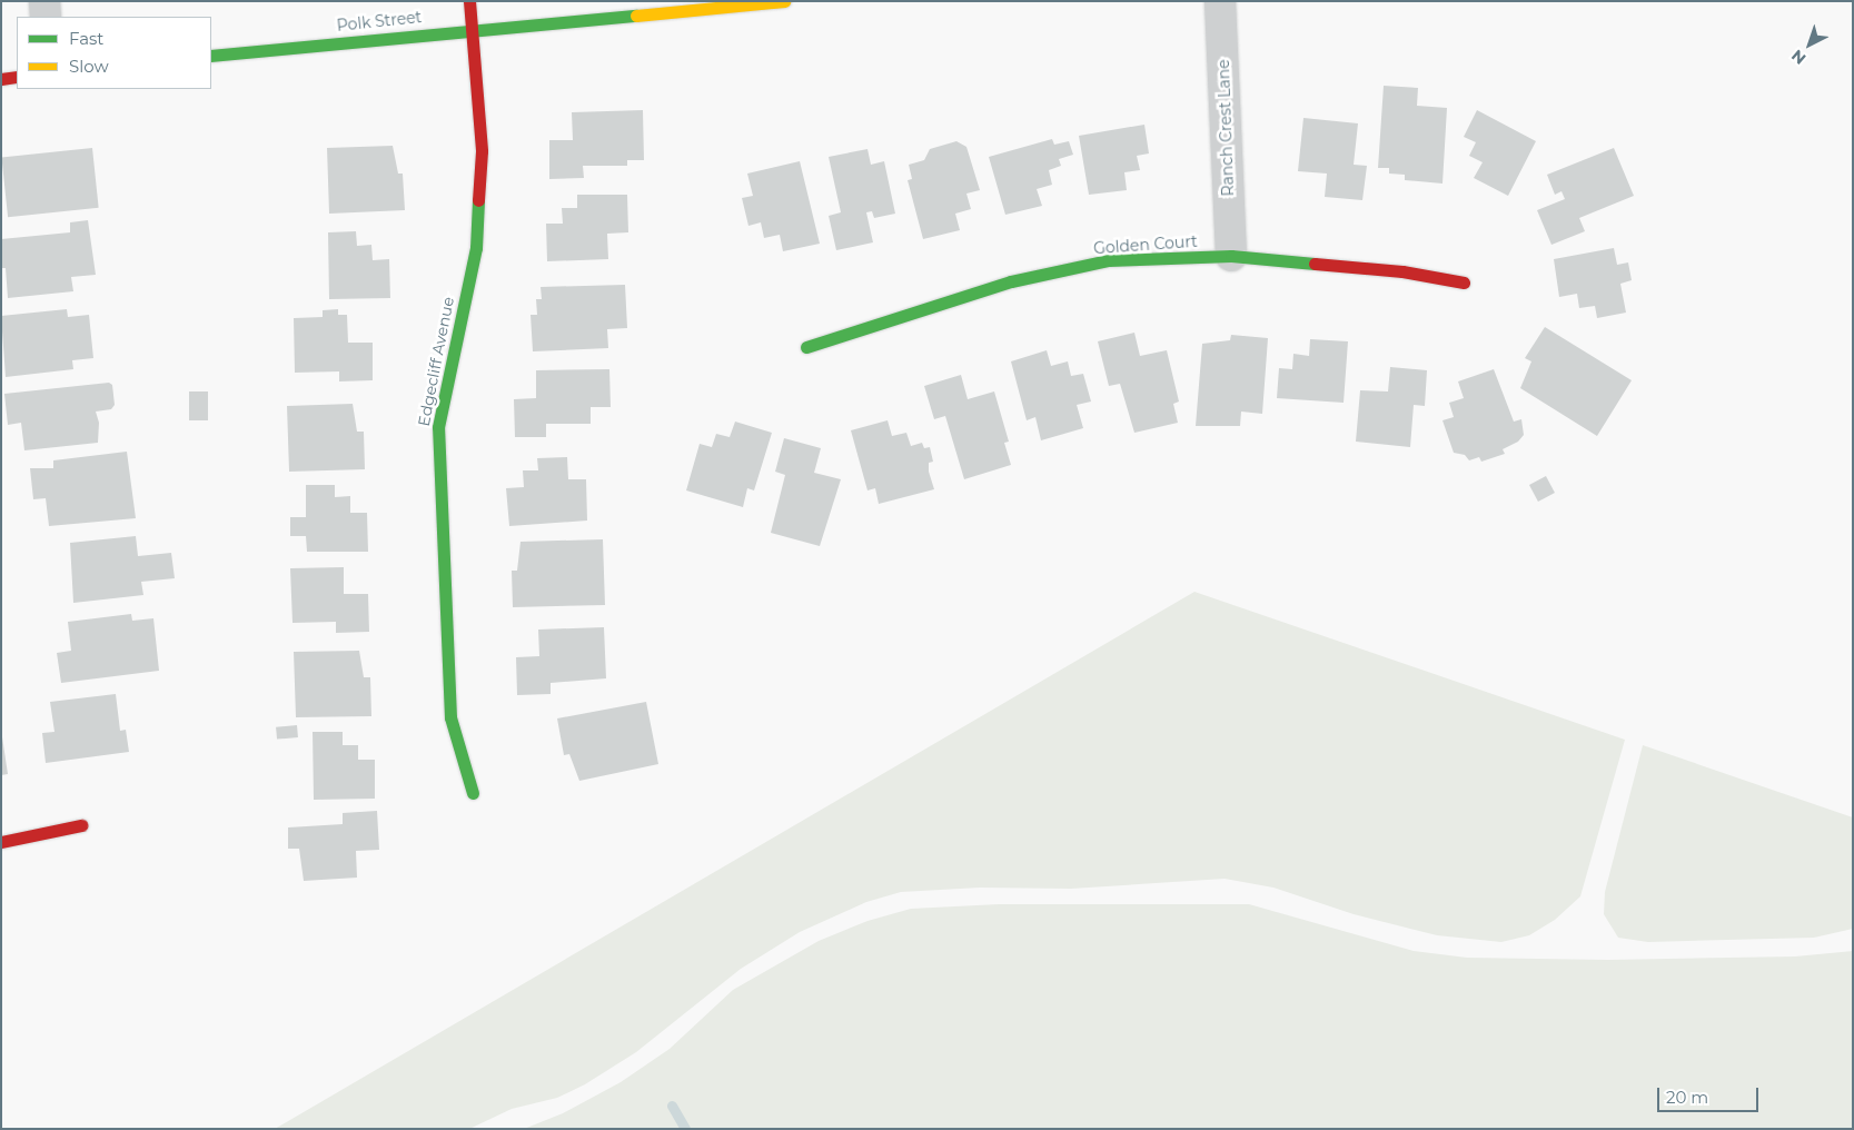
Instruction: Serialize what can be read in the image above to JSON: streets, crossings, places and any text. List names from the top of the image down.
{
  "streets": {
    "street": [
      "Polk Street",
      "Ranch Crest Lane",
      "Golden Court",
      "Edgecliff Avenue"
    ]
  },
  "crossings": [
    ["Polk Street", "Edgecliff Avenue"],
    ["Ranch Crest Lane", "Golden Court"]
  ],
  "legend": ["Fast", "Slow"],
  "scale_bar": "20 m",
  "north": "bottom left"
}
